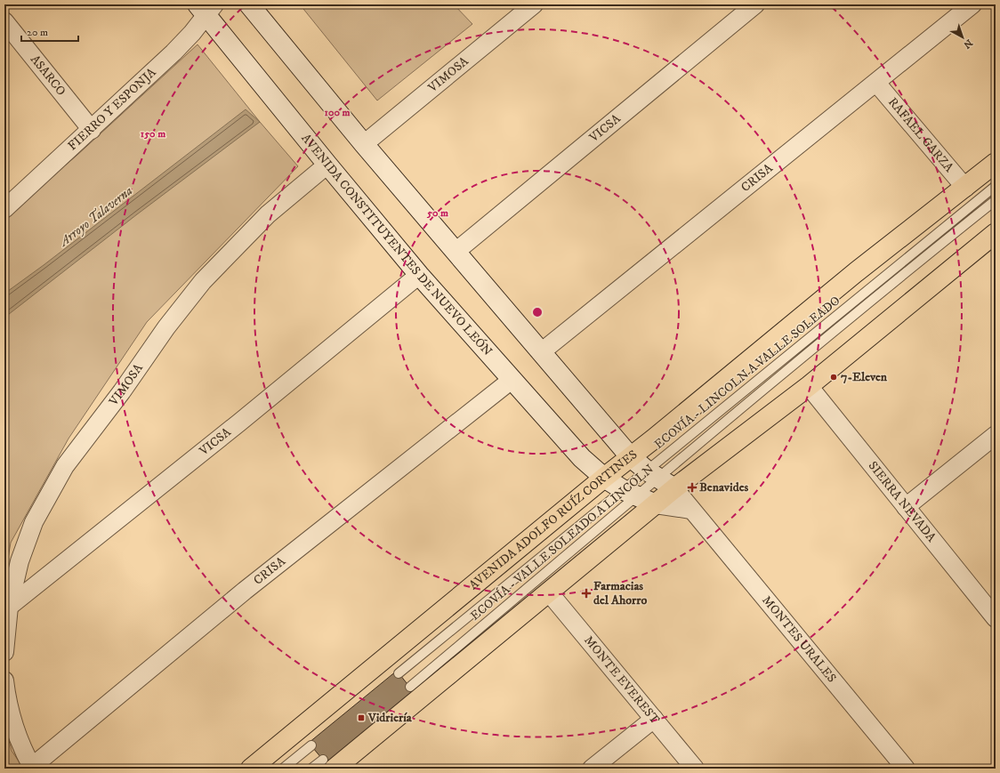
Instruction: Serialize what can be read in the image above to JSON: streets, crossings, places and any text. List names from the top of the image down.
{
  "streets": {
    "main road": ["AVENIDA CONSTITUYENTES DE NUEVO LEÓN", "AVENIDA ADOLFO RUÍZ CORTINES"],
    "street": [
      "VIMOSA",
      "ASARCO",
      "FIERRO Y ESPONJA",
      "VICSA",
      "RAFAEL GARZA",
      "CRISA",
      "SIERRA NEVADA",
      "MONTES URALES",
      "MONTE EVEREST"
    ],
    "lane": ["ECOVÍA - LINCOLN A VALLE SOLEADO", "ECOVÍA - VALLE SOLEADO A LINCOLN"]
  },
  "crossings": [
    ["VIMOSA", "VICSA"],
    ["VIMOSA", "AVENIDA CONSTITUYENTES DE NUEVO LEÓN"],
    ["ASARCO", "FIERRO Y ESPONJA"],
    ["FIERRO Y ESPONJA", "AVENIDA CONSTITUYENTES DE NUEVO LEÓN"],
    ["VICSA", "AVENIDA CONSTITUYENTES DE NUEVO LEÓN"],
    ["RAFAEL GARZA", "CRISA"],
    ["RAFAEL GARZA", "AVENIDA ADOLFO RUÍZ CORTINES"],
    ["CRISA", "AVENIDA CONSTITUYENTES DE NUEVO LEÓN"],
    ["AVENIDA CONSTITUYENTES DE NUEVO LEÓN", "ECOVÍA - LINCOLN A VALLE SOLEADO"],
    ["AVENIDA CONSTITUYENTES DE NUEVO LEÓN", "AVENIDA ADOLFO RUÍZ CORTINES"],
    ["AVENIDA CONSTITUYENTES DE NUEVO LEÓN", "ECOVÍA - VALLE SOLEADO A LINCOLN"],
    ["ECOVÍA - LINCOLN A VALLE SOLEADO", "ECOVÍA - VALLE SOLEADO A LINCOLN"]
  ],
  "water": ["Arroyo Talaverna"],
  "places": {
    "other": ["7-Eleven"],
    "health": ["Benavides", "Farmacias del Ahorro"],
    "transit": ["Vidriería"]
  },
  "scale_bar": "20 m",
  "north": "bottom right",
  "rings": ["100 m", "150 m", "50 m"]
}
